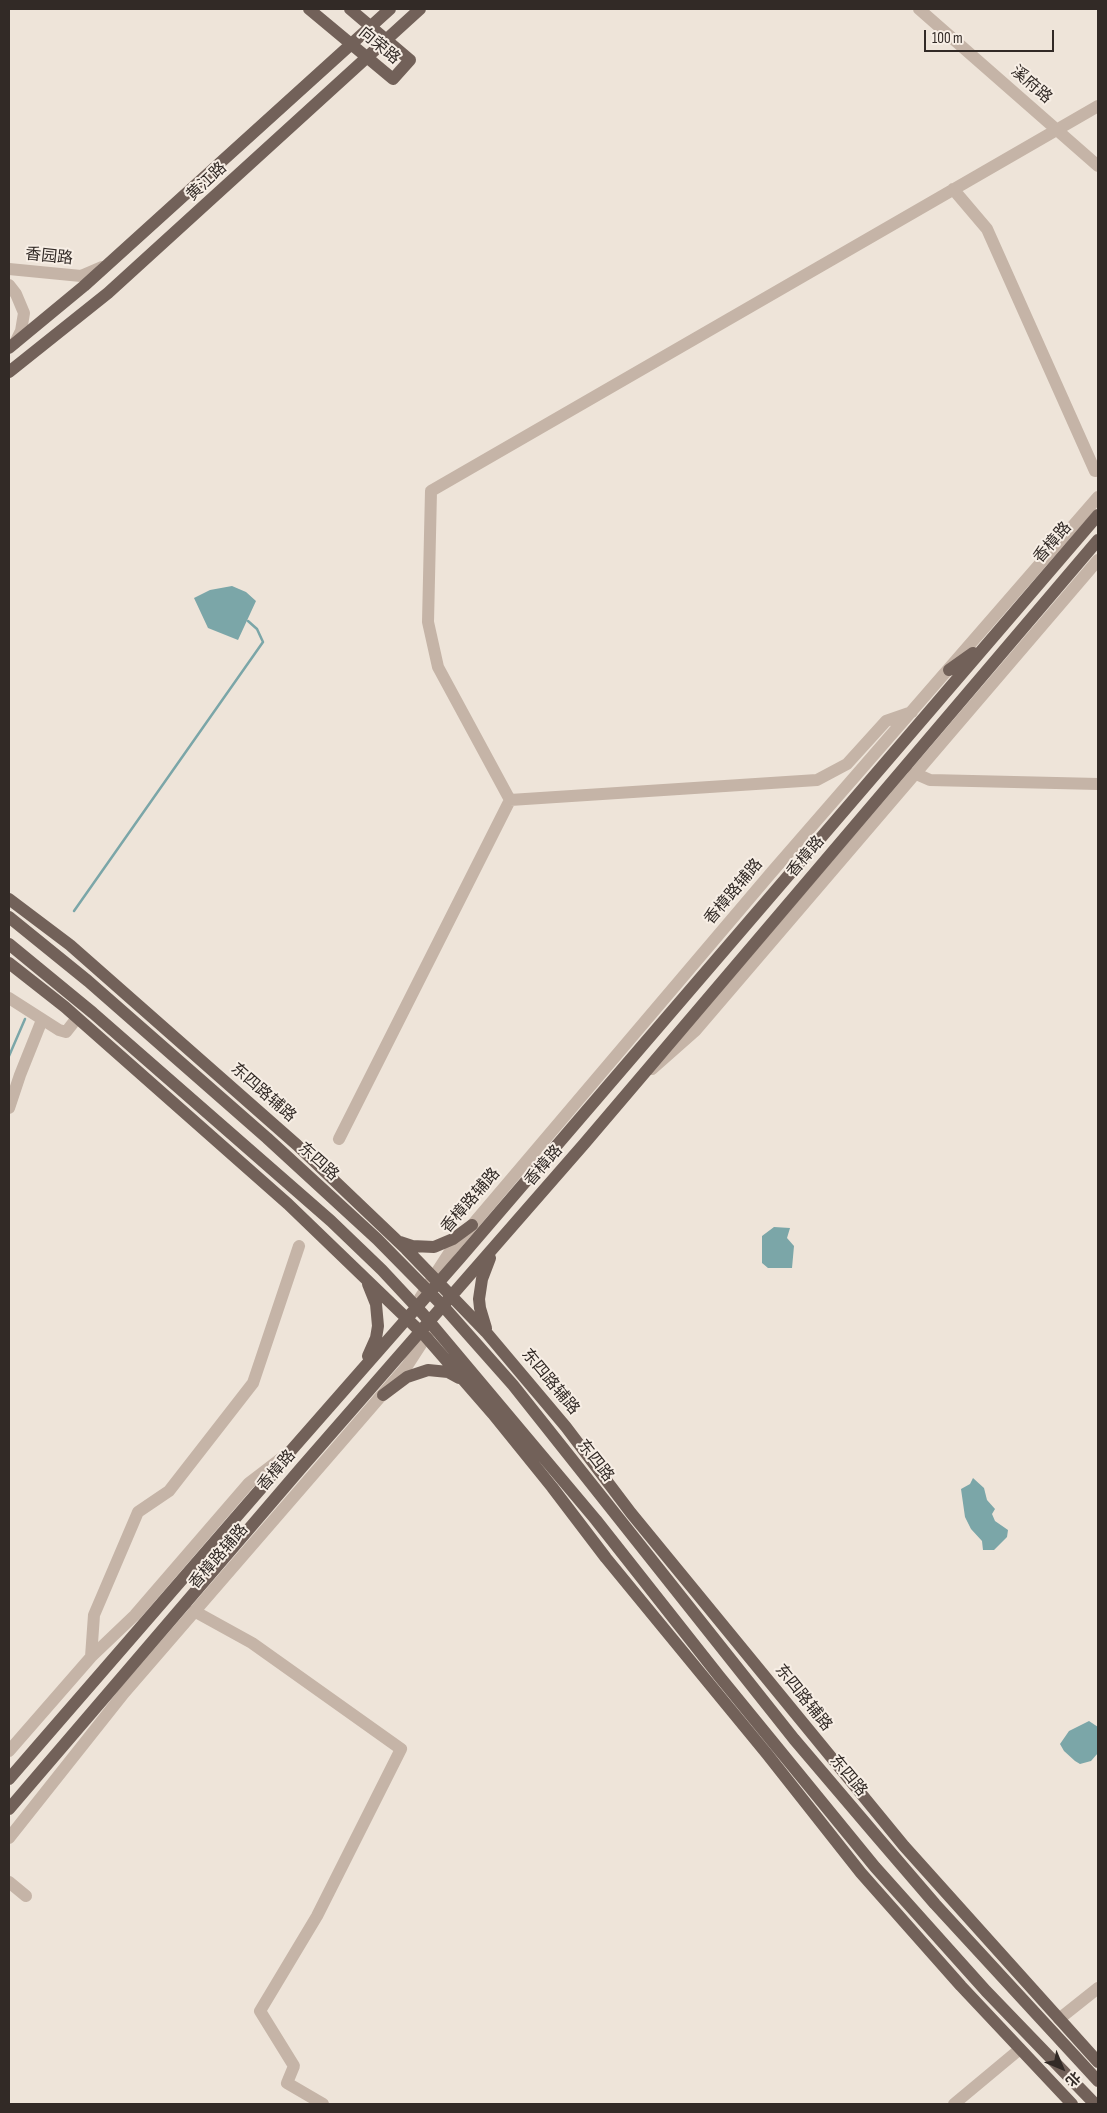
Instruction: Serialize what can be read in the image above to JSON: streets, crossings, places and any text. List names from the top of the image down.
{
  "streets": {
    "main road": [
      "向荣路",
      "黄江路",
      "香樟路",
      "东四路辅路",
      "东四路"
    ],
    "street": ["溪府路", "香园路", "香樟路辅路"]
  },
  "crossings": [
    ["向荣路", "黄江路"],
    ["黄江路", "香园路"],
    ["香樟路", "香樟路辅路"],
    ["香樟路", "东四路辅路"],
    ["香樟路", "东四路"],
    ["香樟路辅路", "东四路辅路"]
  ],
  "scale_bar": "100 m",
  "north": "bottom right"
}
